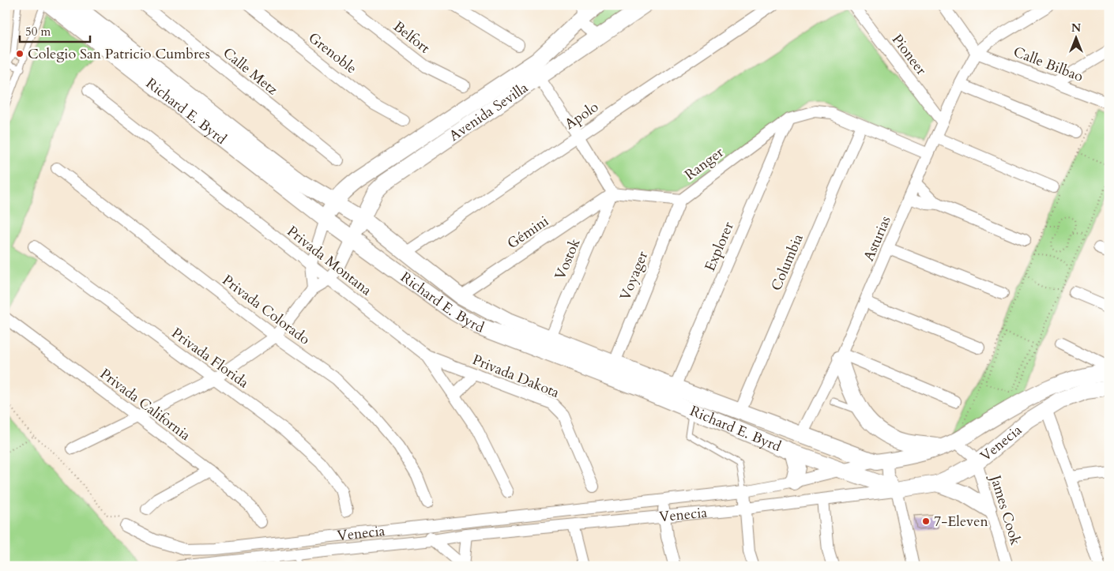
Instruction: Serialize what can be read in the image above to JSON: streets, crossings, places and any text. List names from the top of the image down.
{
  "streets": {
    "street": [
      "Belfort",
      "Grenoble",
      "Pioneer",
      "Calle Bilbao",
      "Calle Metz",
      "Richard E. Byrd",
      "Avenida Sevilla",
      "Apolo",
      "Ranger",
      "Gémini",
      "Asturias",
      "Explorer",
      "Vostok",
      "Privada Montana",
      "Columbia",
      "Voyager",
      "Privada Colorado",
      "Privada Florida",
      "Privada Dakota",
      "Privada California",
      "Venecia",
      "James Cook"
    ]
  },
  "crossings": [
    ["Pioneer", "Asturias"],
    ["Calle Bilbao", "Asturias"],
    ["Richard E. Byrd", "Avenida Sevilla"],
    ["Richard E. Byrd", "Apolo"],
    ["Richard E. Byrd", "Gémini"],
    ["Richard E. Byrd", "Asturias"],
    ["Richard E. Byrd", "Explorer"],
    ["Richard E. Byrd", "Vostok"],
    ["Richard E. Byrd", "Columbia"],
    ["Richard E. Byrd", "Voyager"],
    ["Richard E. Byrd", "Venecia"],
    ["Ranger", "Gémini"],
    ["Ranger", "Asturias"],
    ["Ranger", "Explorer"],
    ["Ranger", "Vostok"],
    ["Ranger", "Columbia"],
    ["Ranger", "Voyager"],
    ["Gémini", "Vostok"],
    ["Privada Montana", "Privada Dakota"],
    ["Venecia", "James Cook"]
  ],
  "places": ["Colegio San Patricio Cumbres", "7-Eleven"],
  "scale_bar": "50 m",
  "north": "top"
}
